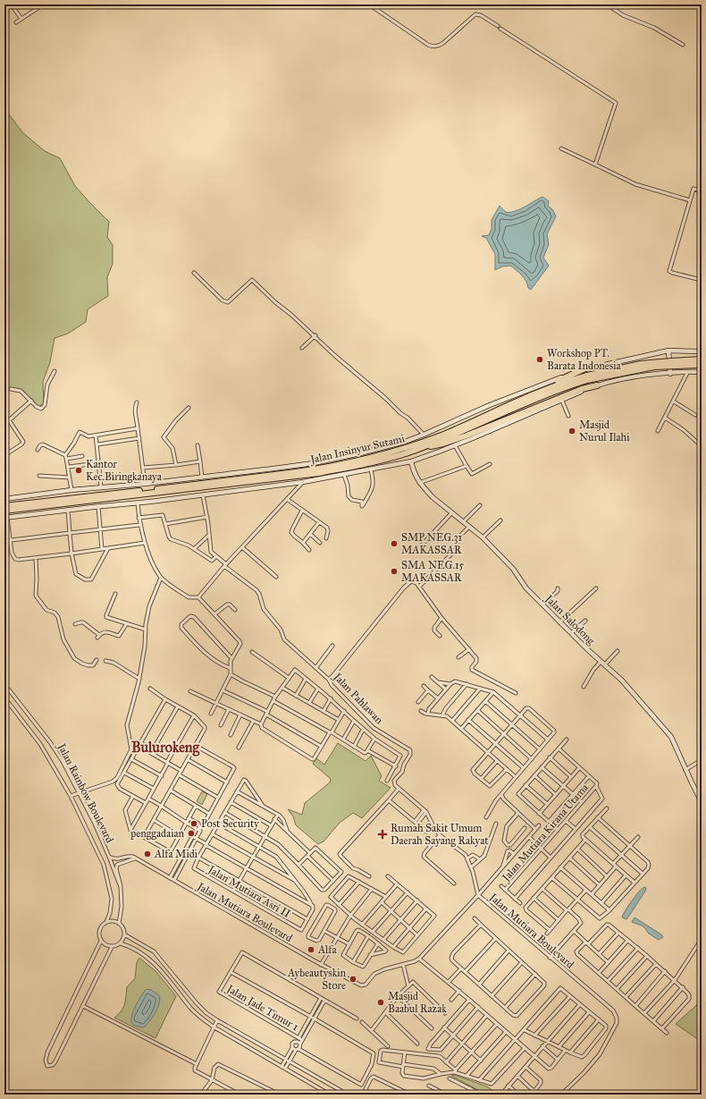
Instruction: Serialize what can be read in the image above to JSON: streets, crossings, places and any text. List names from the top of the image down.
{
  "streets": {
    "highway": ["Jalan Insinyur Sutami"],
    "street": [
      "Jalan Salodong",
      "Jalan Pahlawan",
      "Jalan Rainbow Boulevard",
      "Jalan Mutiara Kirana Utama",
      "Jalan Mutiara Asri II",
      "Jalan Mutiara Boulevard",
      "Jalan Jade Timur 1"
    ]
  },
  "districts": ["Bulurokeng"],
  "places": {
    "other": [
      "Workshop PT. Barata Indonesia",
      "Masjid Nurul Ilahi",
      "Kantor Kec.Biringkanaya",
      "SMP NEG.31 MAKASSAR",
      "SMA NEG.15 MAKASSAR",
      "Post Security",
      "penggadaian",
      "Alfa Midi",
      "Alfa",
      "Aybeautyskin Store",
      "Masjid Baabul Razak"
    ],
    "health": ["Rumah Sakit Umum Daerah Sayang Rakyat"]
  }
}
